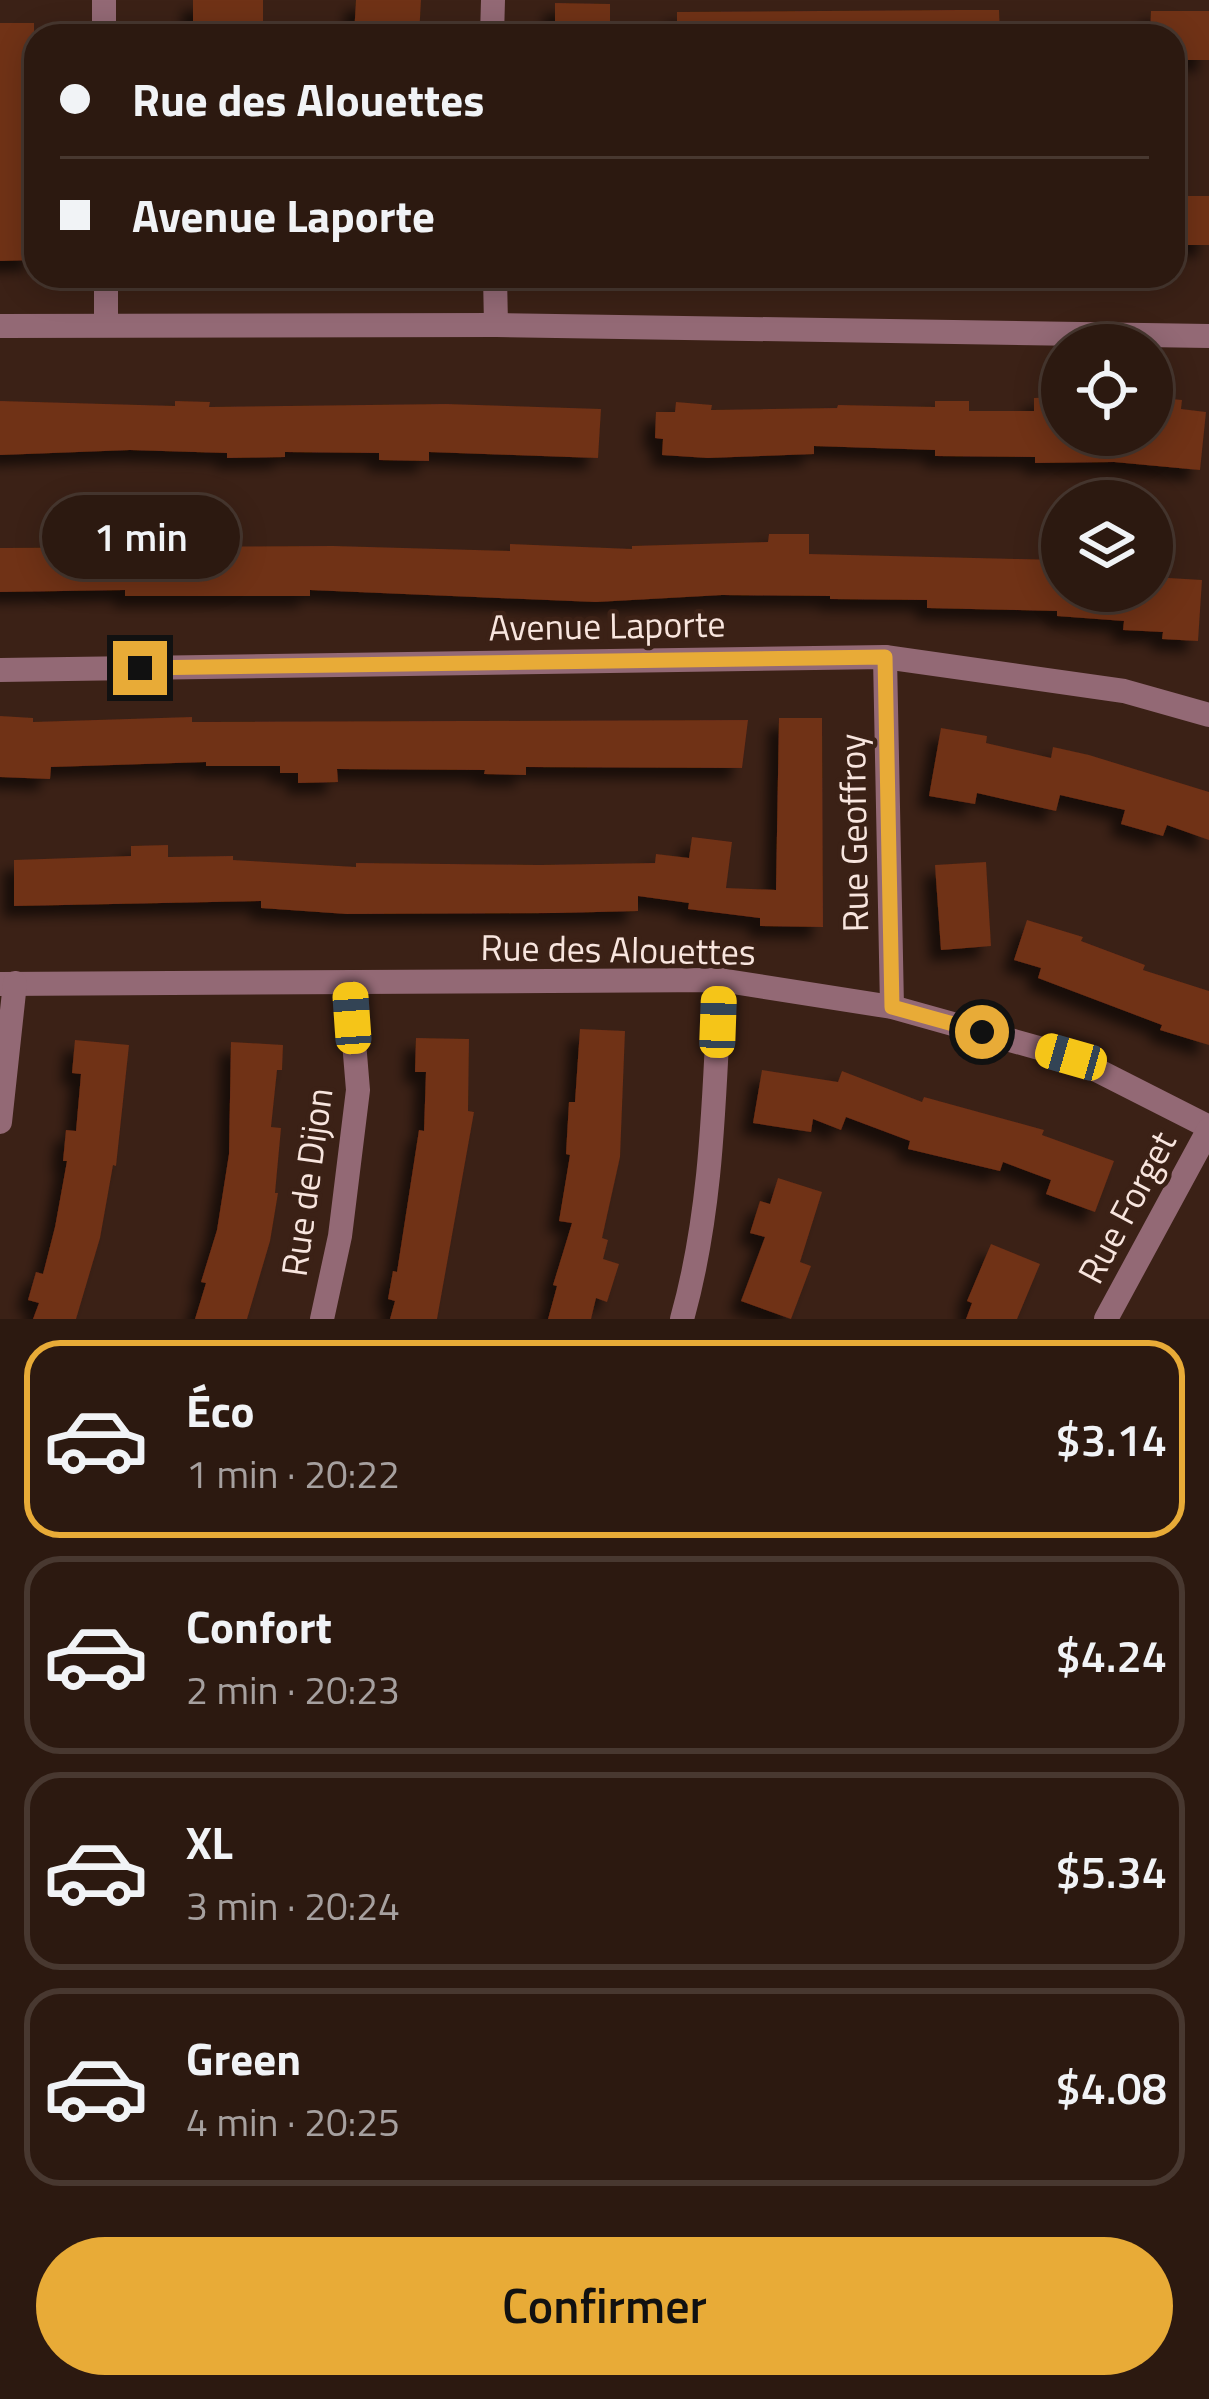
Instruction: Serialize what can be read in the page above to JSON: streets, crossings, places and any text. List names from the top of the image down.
{
  "streets": {
    "street": [
      "Avenue Laporte",
      "Rue Geoffroy",
      "Rue des Alouettes",
      "Rue de Dijon",
      "Rue Forget"
    ]
  },
  "crossings": [
    ["Avenue Laporte", "Rue Geoffroy"],
    ["Rue Geoffroy", "Rue des Alouettes"],
    ["Rue des Alouettes", "Rue de Dijon"],
    ["Rue des Alouettes", "Rue Forget"]
  ],
  "page": {
    "banner": ["Rue des Alouettes", "Avenue Laporte"],
    "bubble": "1 min",
    "list": [
      {
        "name": "Éco",
        "note": "1 min · 20:22",
        "value": "$3.14"
      },
      {
        "name": "Confort",
        "note": "2 min · 20:23",
        "value": "$4.24"
      },
      {
        "name": "XL",
        "note": "3 min · 20:24",
        "value": "$5.34"
      },
      {
        "name": "Green",
        "note": "4 min · 20:25",
        "value": "$4.08"
      }
    ],
    "buttons": "Confirmer"
  }
}
